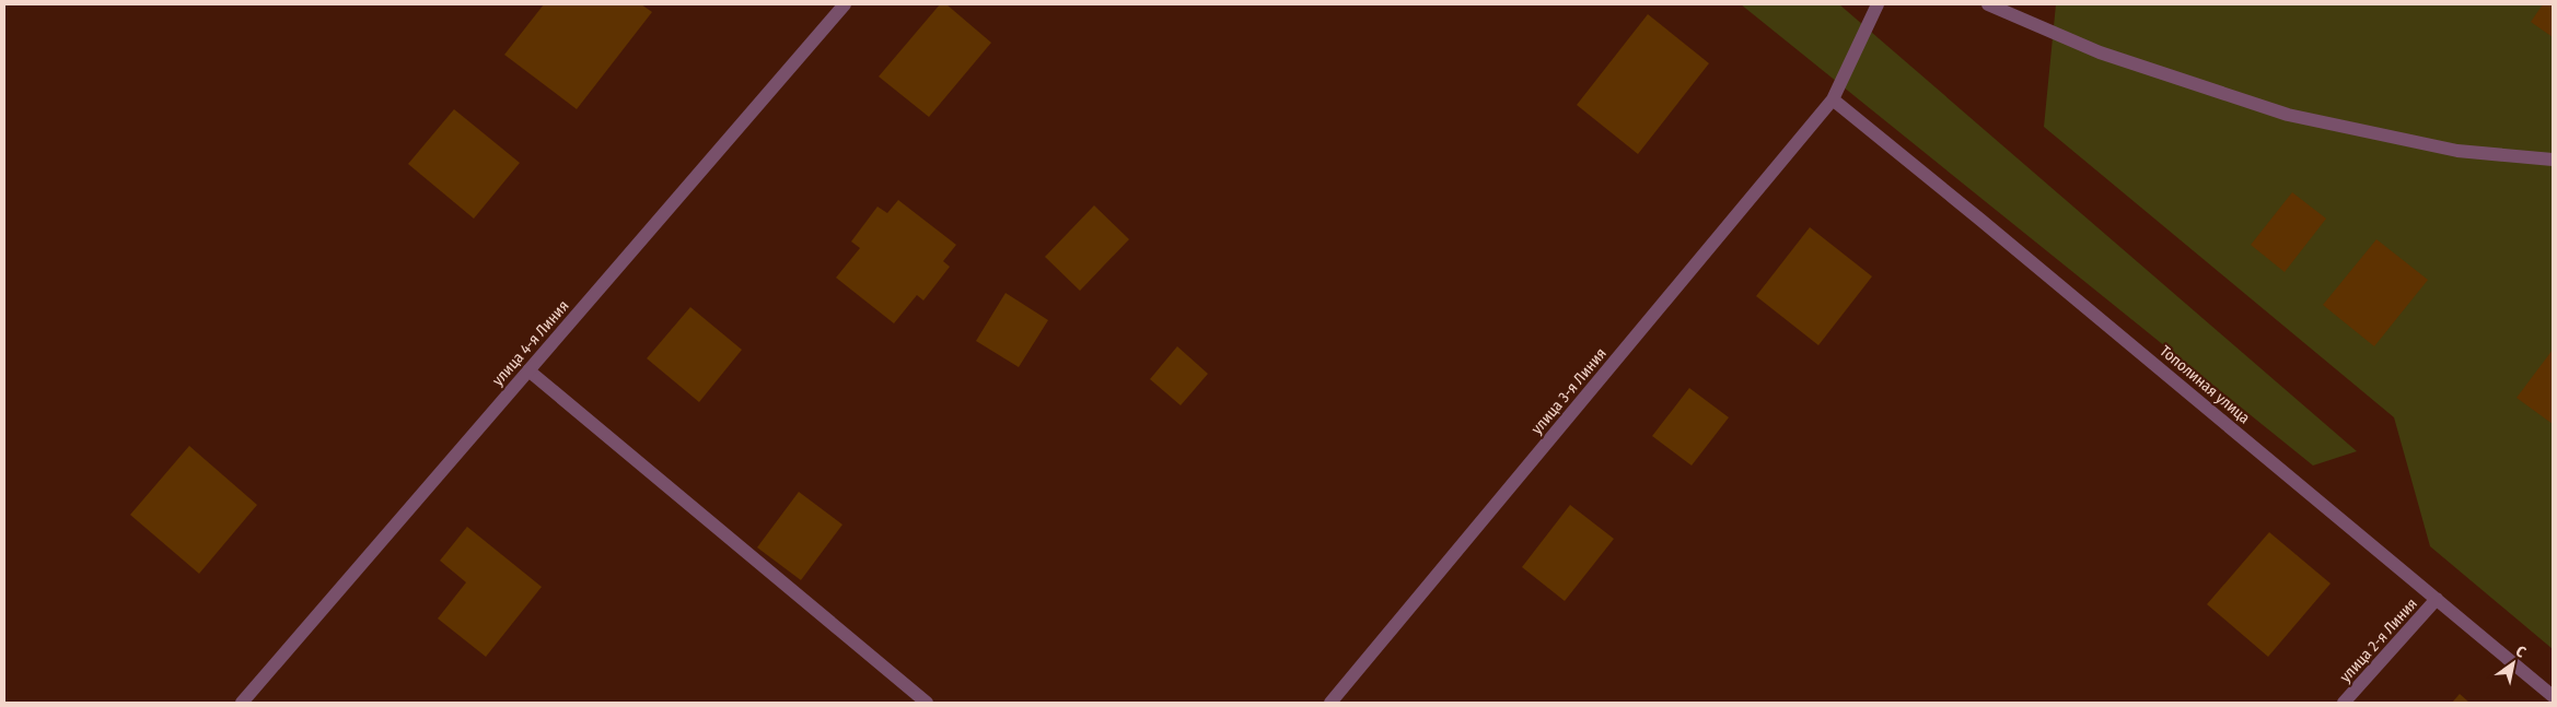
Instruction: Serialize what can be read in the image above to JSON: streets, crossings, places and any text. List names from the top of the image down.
{
  "streets": {
    "street": [
      "улица 4-я Линия",
      "Тополиная улица",
      "улица 3-я Линия",
      "улица 2-я Линия"
    ]
  },
  "crossings": [
    ["Тополиная улица", "улица 3-я Линия"],
    ["Тополиная улица", "улица 2-я Линия"]
  ],
  "north": "top right"
}
